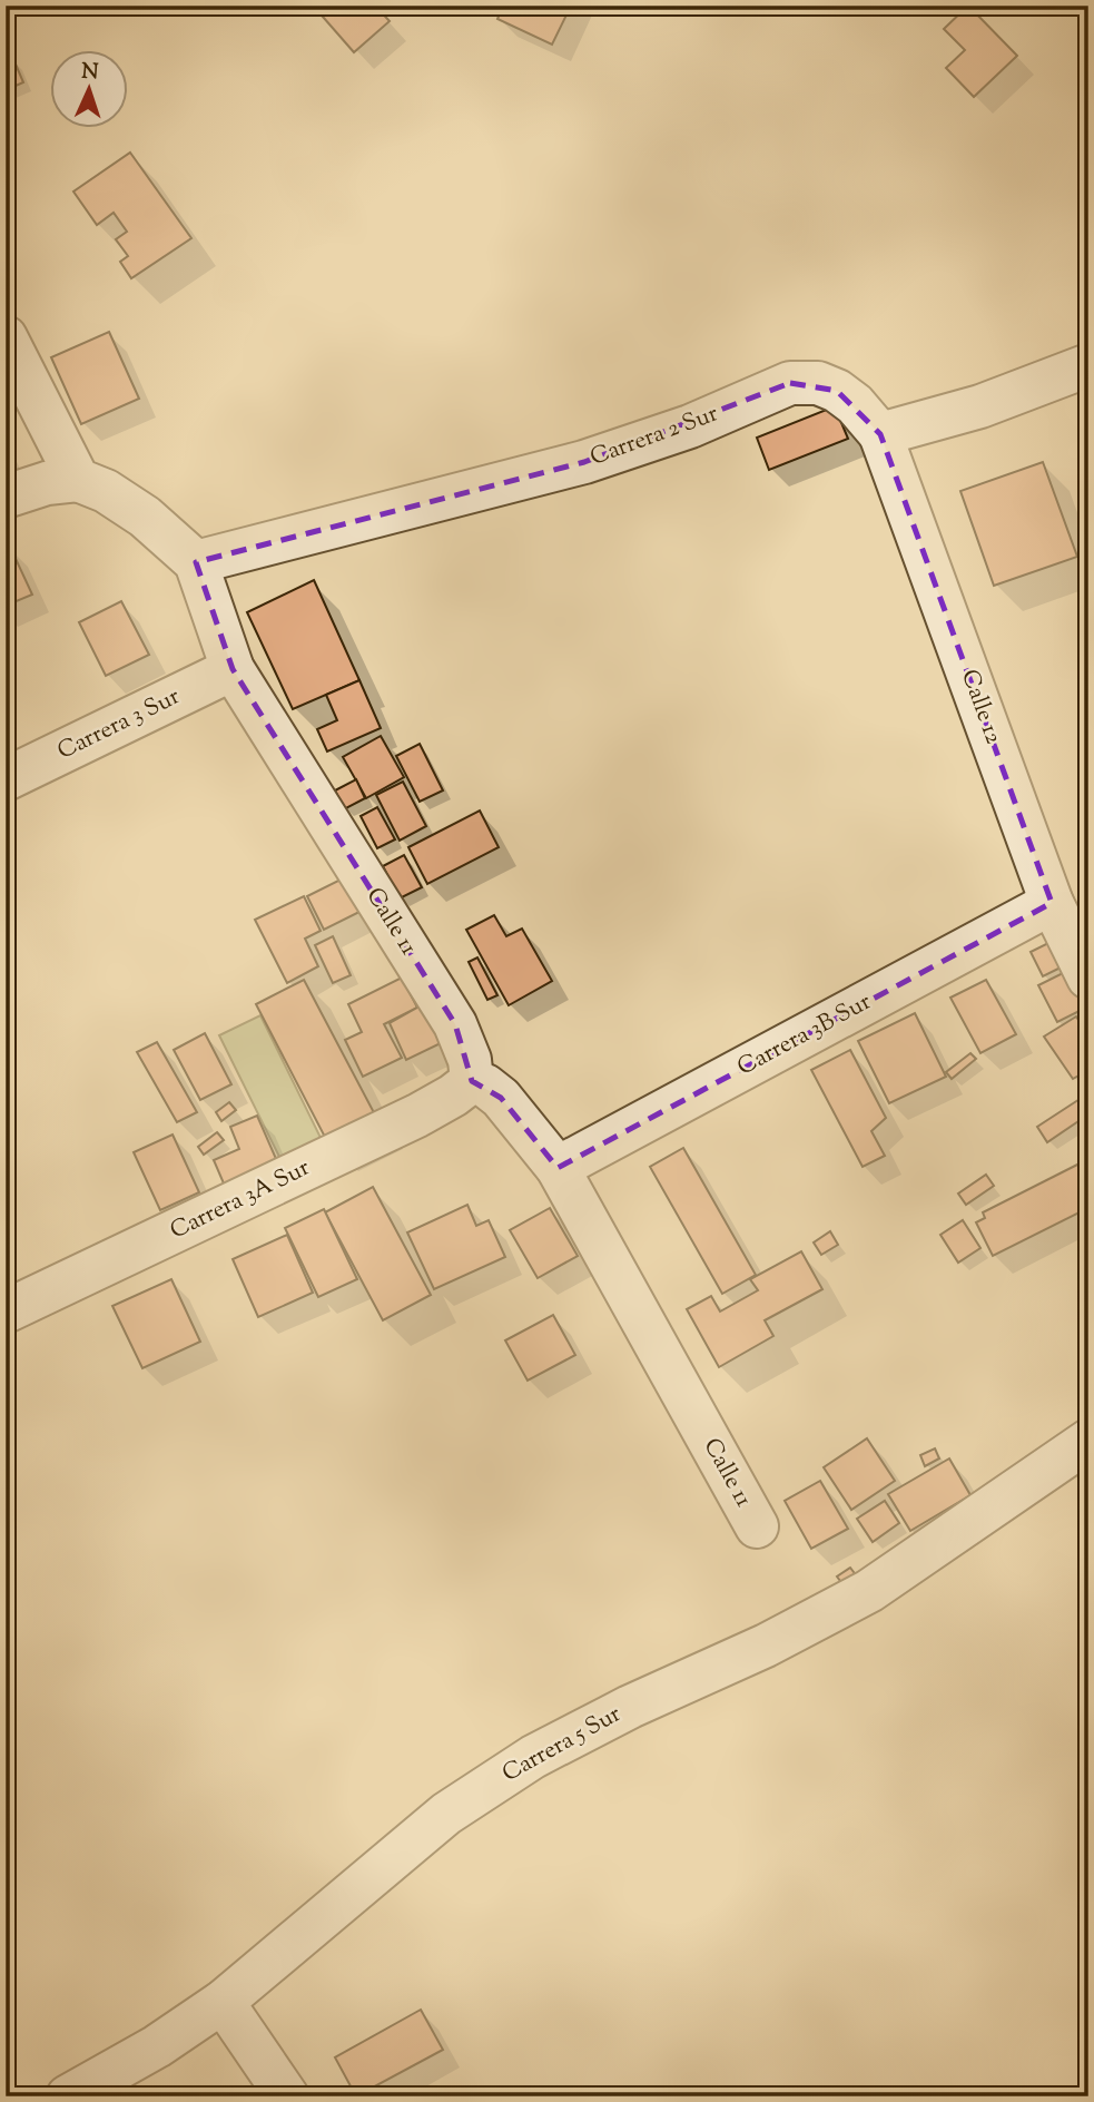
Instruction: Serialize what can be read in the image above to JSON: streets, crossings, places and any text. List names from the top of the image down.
{
  "streets": {
    "street": [
      "Carrera 2 Sur",
      "Calle 12",
      "Carrera 3 Sur",
      "Calle 11",
      "Carrera 3B Sur",
      "Carrera 3A Sur",
      "Carrera 5 Sur"
    ]
  },
  "crossings": [
    ["Carrera 2 Sur", "Calle 12"],
    ["Carrera 2 Sur", "Calle 11"],
    ["Calle 12", "Carrera 3B Sur"],
    ["Carrera 3 Sur", "Calle 11"],
    ["Calle 11", "Carrera 3B Sur"],
    ["Calle 11", "Carrera 3A Sur"]
  ],
  "north": "top"
}
